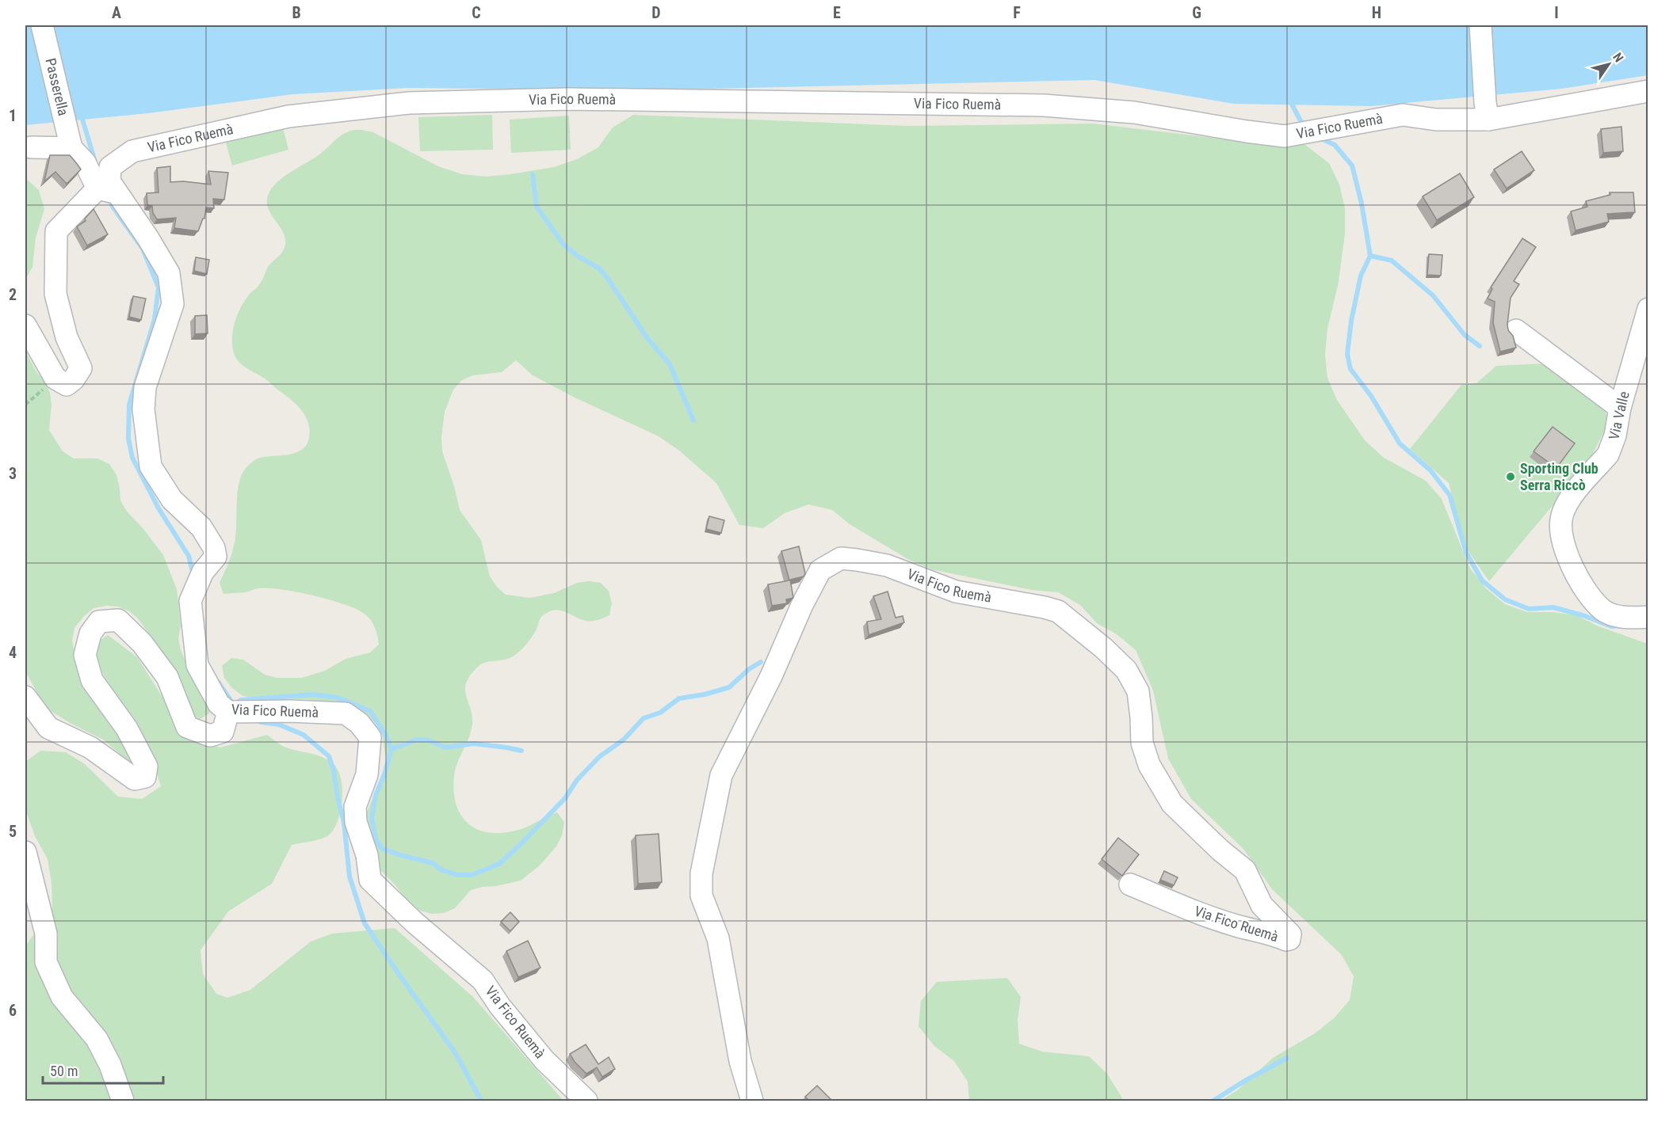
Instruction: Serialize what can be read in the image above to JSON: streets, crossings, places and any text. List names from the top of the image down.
{
  "streets": {
    "street": ["Passerella", "Via Fico Ruemà", "Via Valle"]
  },
  "places": ["Sporting Club Serra Riccò"],
  "scale_bar": "50 m",
  "north": "top right",
  "grid": {
    "columns": [
      "A",
      "B",
      "C",
      "D",
      "E",
      "F",
      "G",
      "H",
      "I"
    ],
    "rows": [
      "1",
      "2",
      "3",
      "4",
      "5",
      "6"
    ]
  }
}
